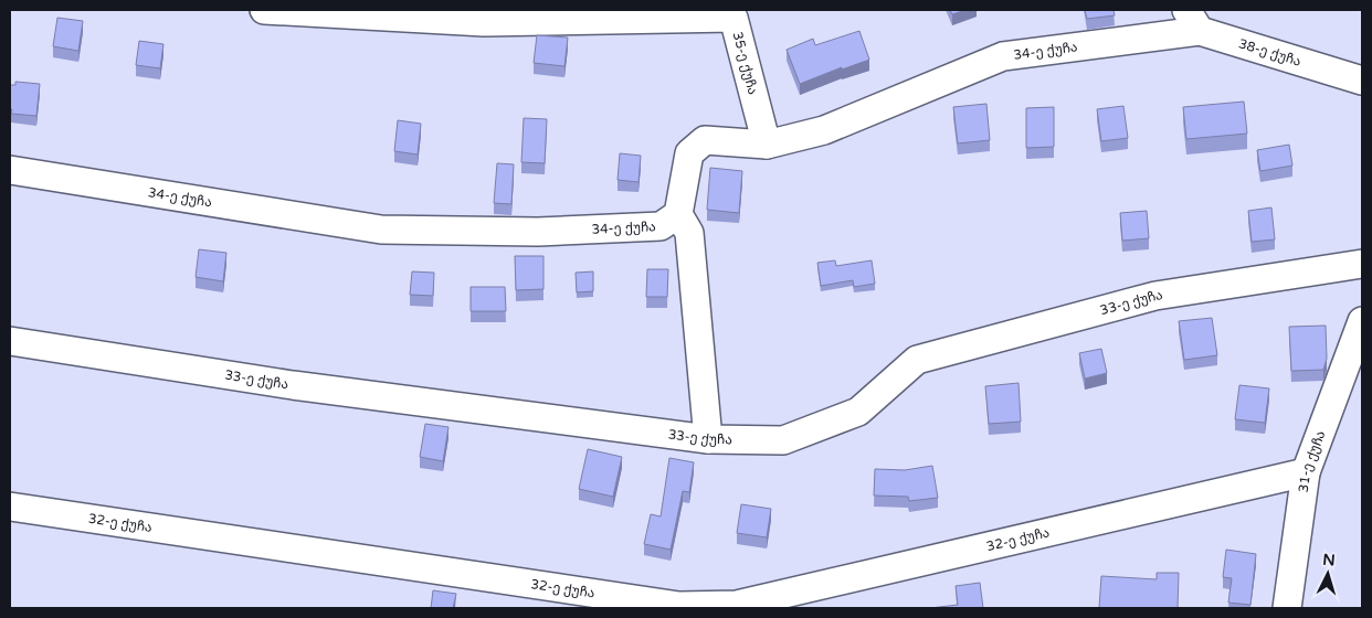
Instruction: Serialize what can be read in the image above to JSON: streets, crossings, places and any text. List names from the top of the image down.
{
  "streets": {
    "street": [
      "34-ე ქუჩა",
      "38-ე ქუჩა",
      "35-ე ქუჩა",
      "33-ე ქუჩა",
      "31-ე ქუჩა",
      "32-ე ქუჩა"
    ]
  },
  "crossings": [
    ["34-ე ქუჩა", "38-ე ქუჩა"],
    ["34-ე ქუჩა", "35-ე ქუჩა"],
    ["31-ე ქუჩა", "32-ე ქუჩა"]
  ],
  "north": "top"
}
